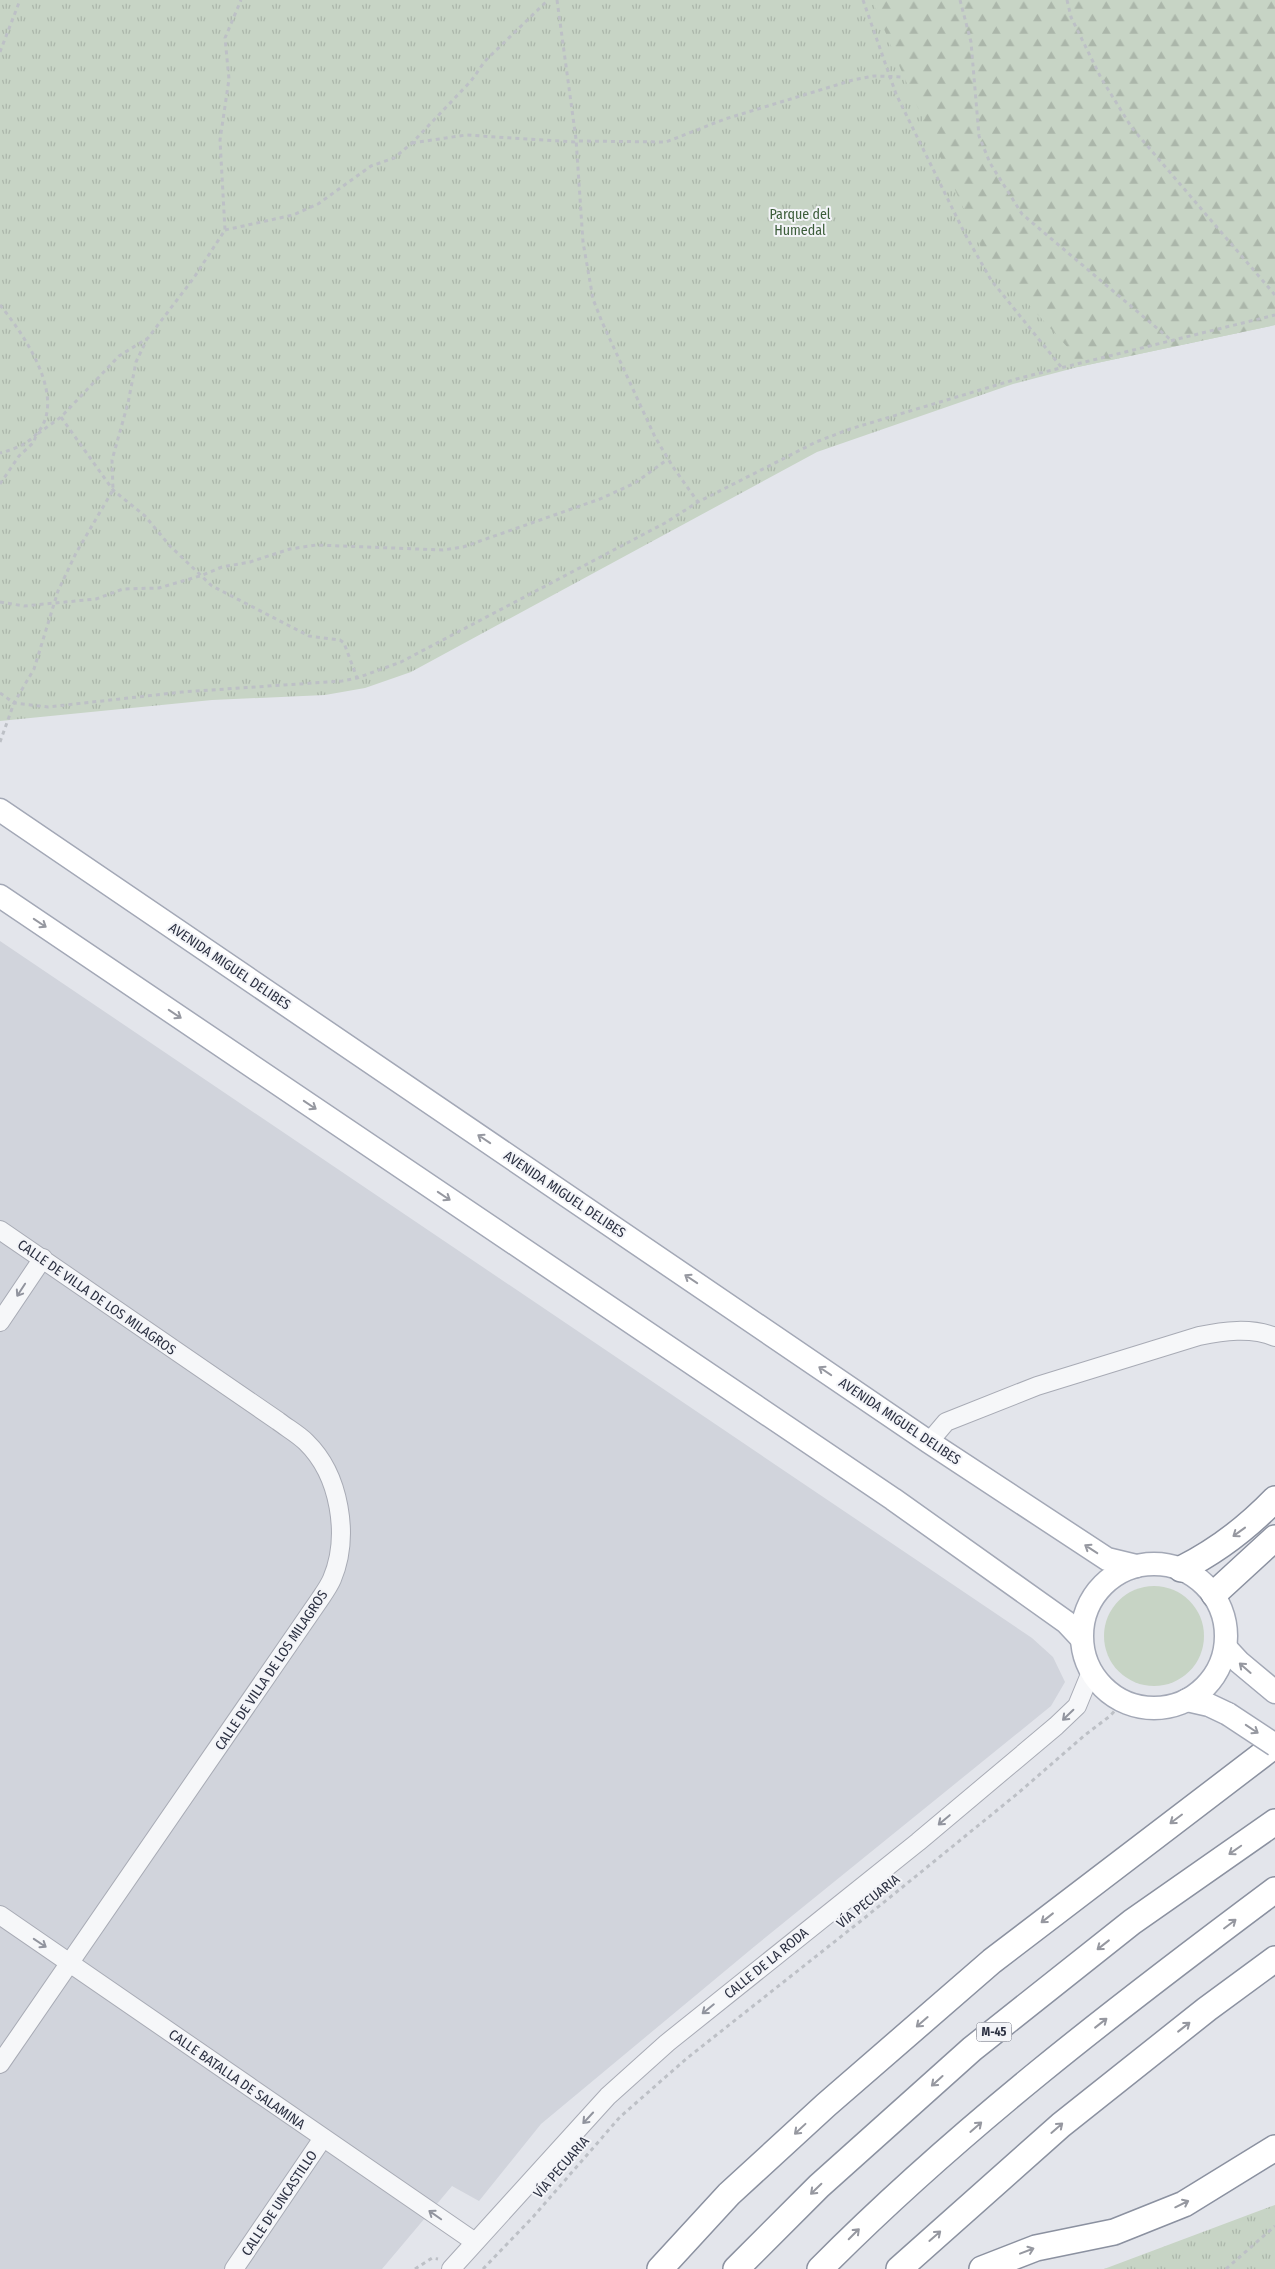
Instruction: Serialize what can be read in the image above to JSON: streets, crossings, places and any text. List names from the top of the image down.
{
  "streets": {
    "highway": ["M-45"],
    "main road": ["AVENIDA MIGUEL DELIBES"],
    "street": [
      "CALLE DE VILLA DE LOS MILAGROS",
      "CALLE DE LA RODA",
      "CALLE BATALLA DE SALAMINA",
      "CALLE DE UNCASTILLO"
    ],
    "path": ["VÍA PECUARIA"]
  },
  "crossings": [
    ["AVENIDA MIGUEL DELIBES", "VÍA PECUARIA"],
    ["AVENIDA MIGUEL DELIBES", "CALLE DE LA RODA"],
    ["CALLE DE VILLA DE LOS MILAGROS", "CALLE BATALLA DE SALAMINA"],
    ["VÍA PECUARIA", "CALLE DE LA RODA"],
    ["CALLE DE LA RODA", "CALLE BATALLA DE SALAMINA"],
    ["CALLE BATALLA DE SALAMINA", "CALLE DE UNCASTILLO"]
  ],
  "one_way": ["CALLE DE LA RODA"],
  "parks": ["Parque del Humedal"]
}
